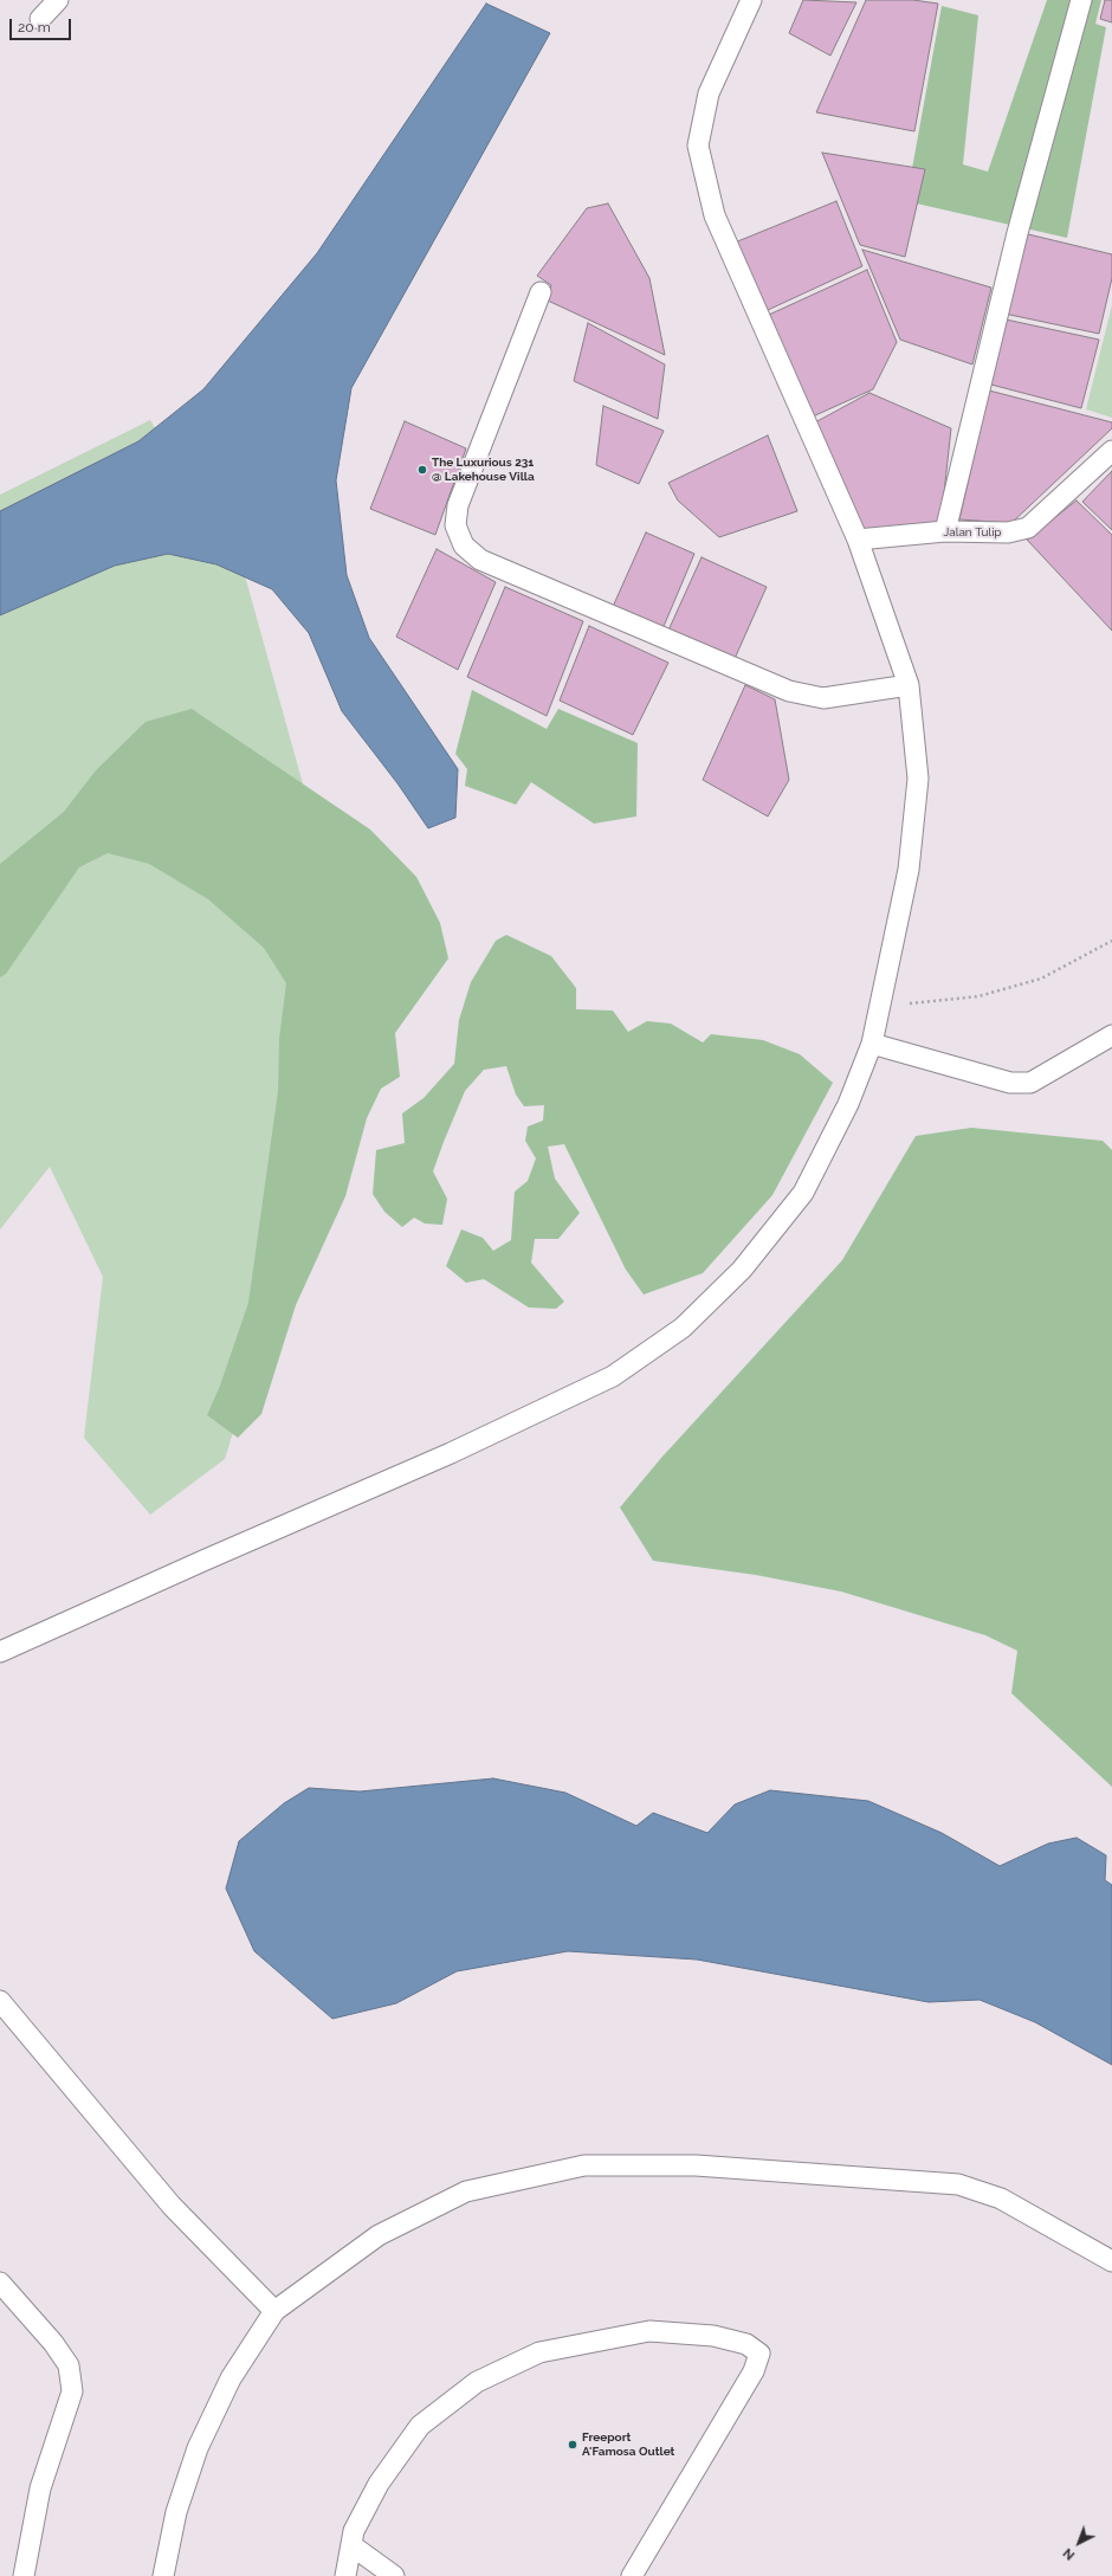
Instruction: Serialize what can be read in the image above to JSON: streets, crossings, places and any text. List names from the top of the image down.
{
  "streets": {
    "street": ["Jalan Tulip"]
  },
  "places": ["The Luxurious 231 @ Lakehouse Villa", "Freeport A'Famosa Outlet"],
  "scale_bar": "20 m",
  "north": "bottom left"
}
